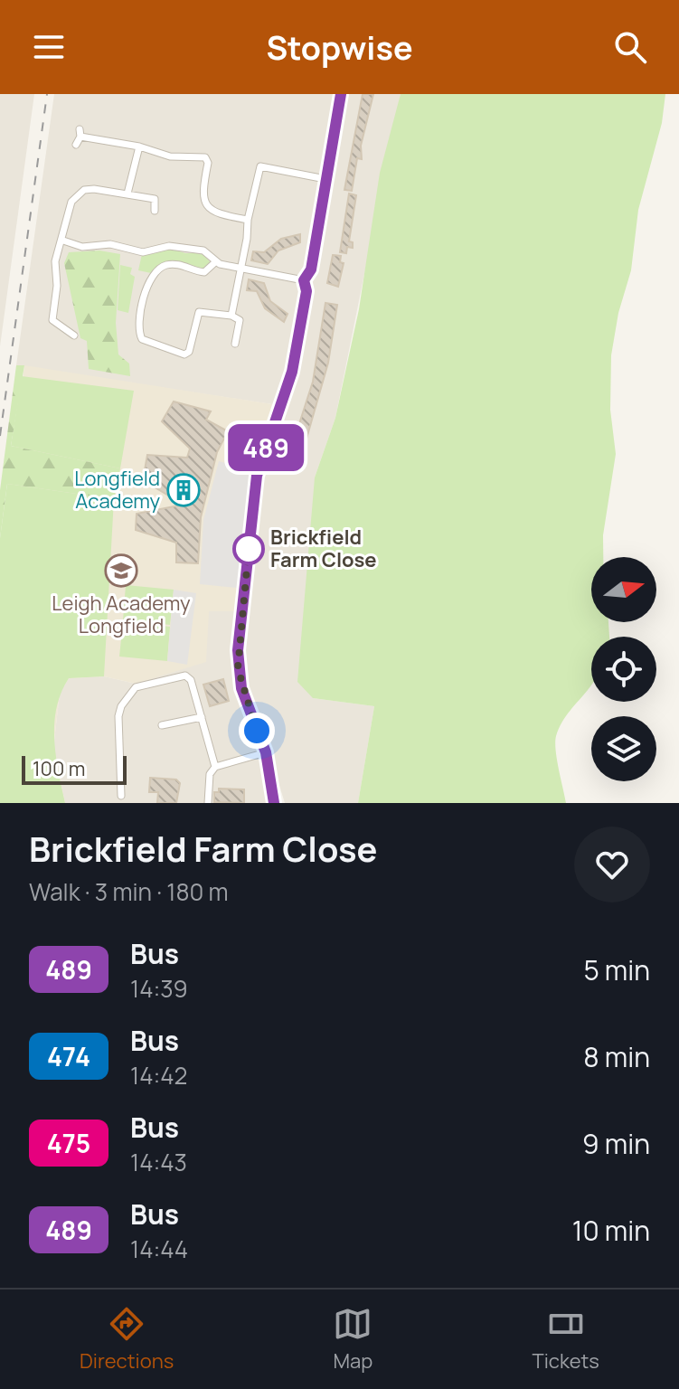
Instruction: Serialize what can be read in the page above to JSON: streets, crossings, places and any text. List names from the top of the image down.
{
  "places": {
    "building": ["Longfield Academy"],
    "other": ["Brickfield Farm Close"],
    "school or university": ["Leigh Academy Longfield"]
  },
  "lines": ["bus line 489"],
  "scale_bar": "100 m",
  "north": "right",
  "page": {
    "header": "Stopwise",
    "on_map": "489",
    "scale": "100 m",
    "heading": ["Brickfield Farm Close", "Walk · 3 min · 180 m"],
    "list": [
      {
        "mark": "489",
        "name": "Bus",
        "note": "14:39",
        "value": "5 min"
      },
      {
        "mark": "474",
        "name": "Bus",
        "note": "14:42",
        "value": "8 min"
      },
      {
        "mark": "475",
        "name": "Bus",
        "note": "14:43",
        "value": "9 min"
      },
      {
        "mark": "489",
        "name": "Bus",
        "note": "14:44",
        "value": "10 min"
      }
    ],
    "tabs": ["Directions", "Map", "Tickets"]
  }
}
